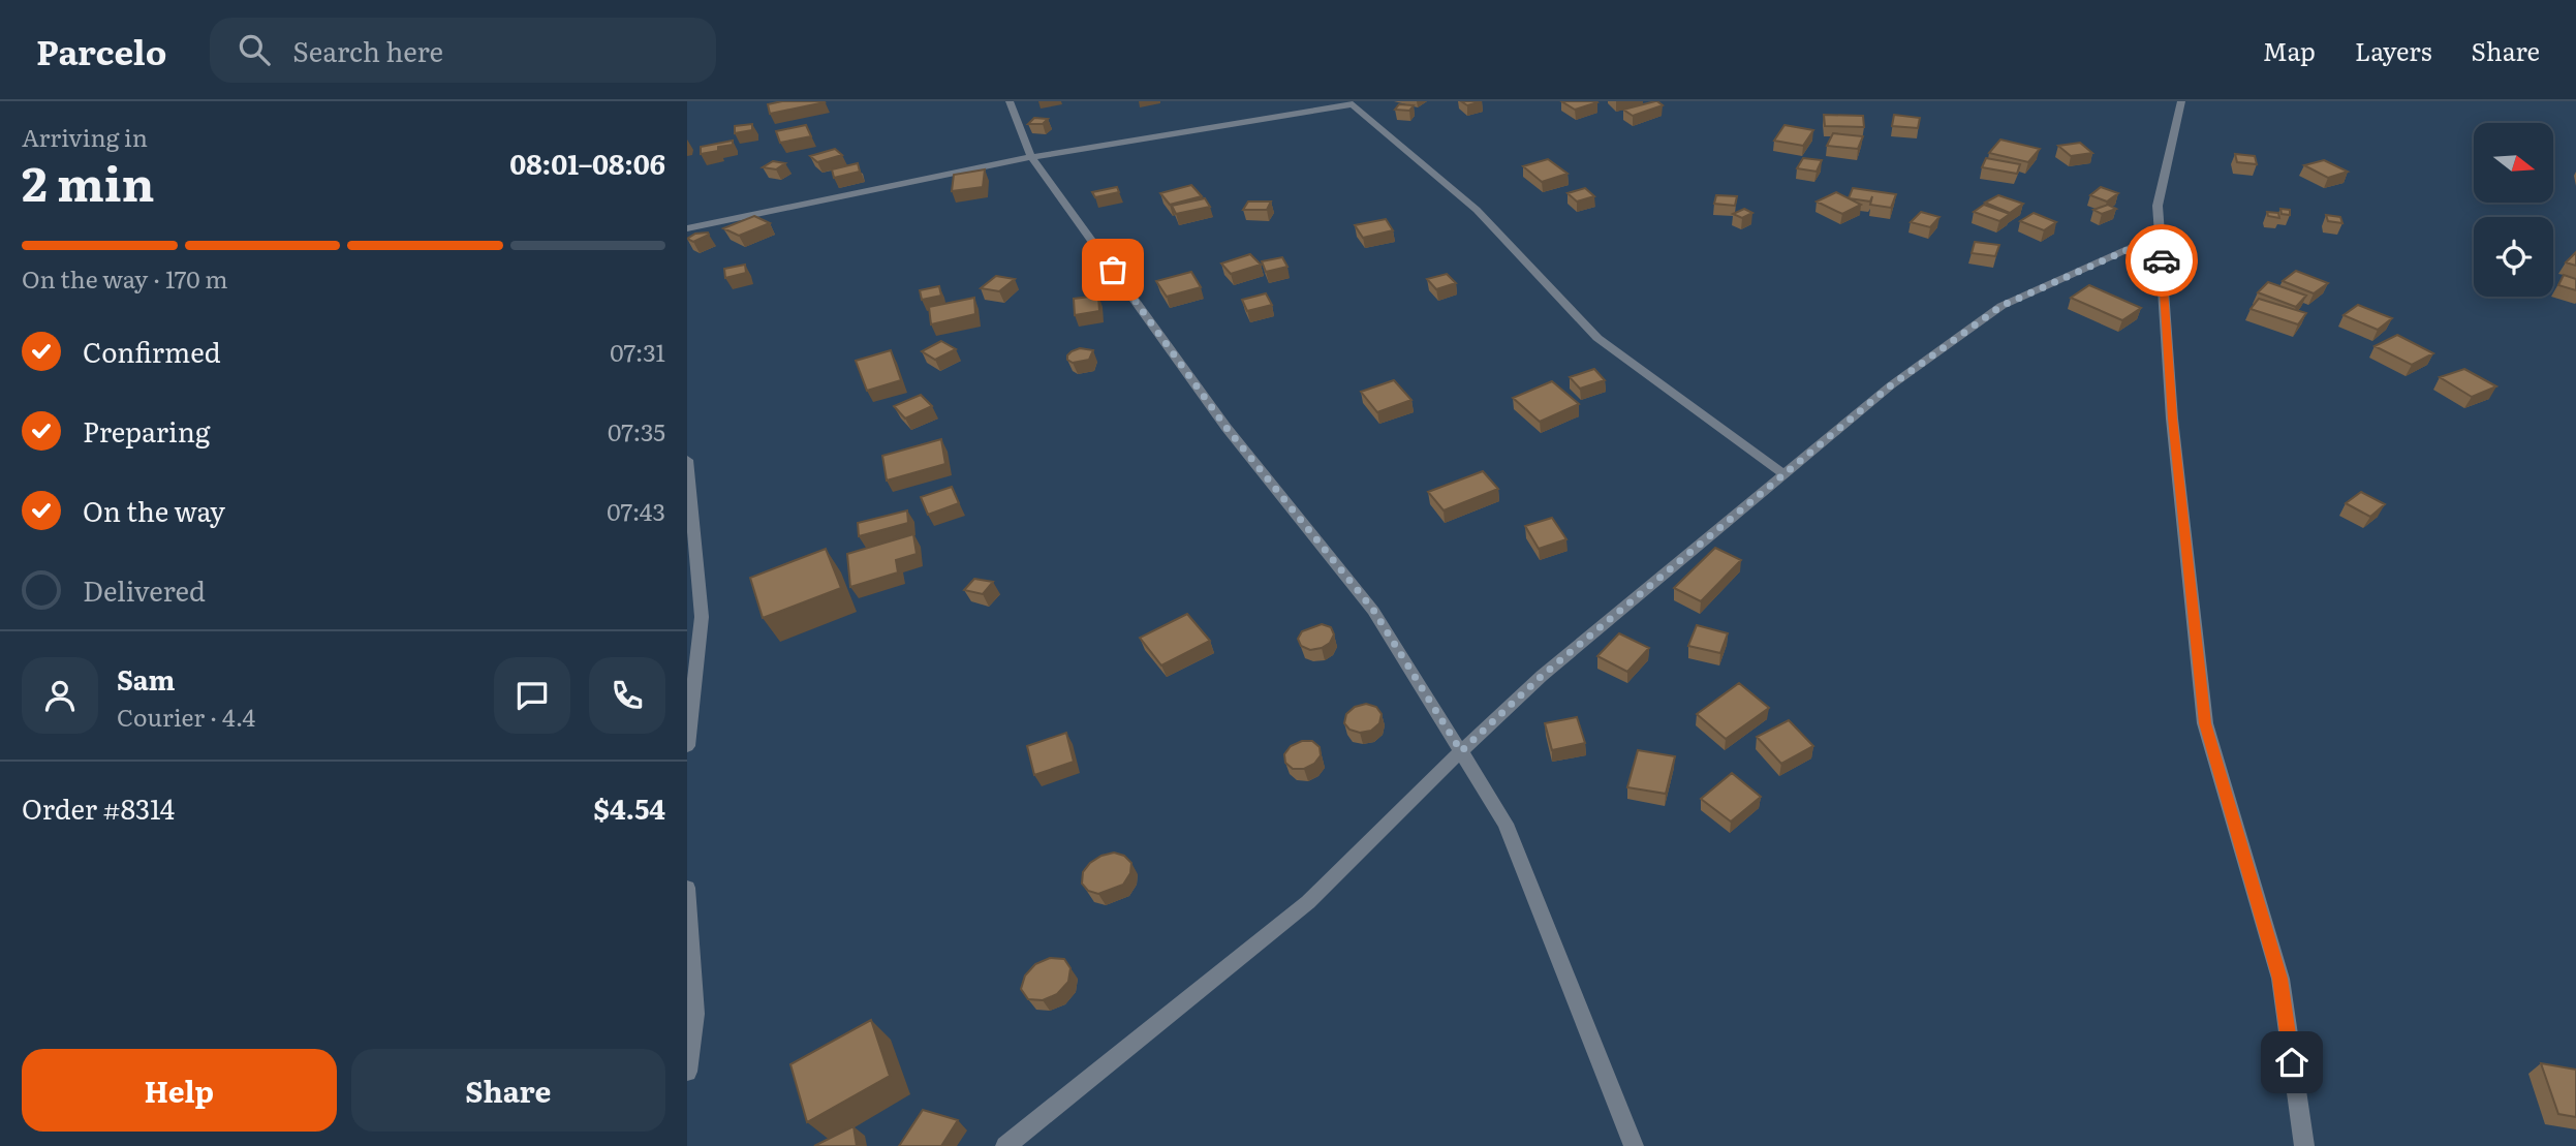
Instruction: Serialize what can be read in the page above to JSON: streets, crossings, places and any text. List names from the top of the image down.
{
  "north": "right",
  "page": {
    "header": "Parcelo",
    "search": "Search here",
    "nav": ["Map", "Layers", "Share"],
    "heading": ["2 min", "Arriving in", "08:01–08:06"],
    "panel": [
      "Sam",
      "Courier · 4.4",
      "Order #8314",
      "$4.54"
    ],
    "bar": "On the way · 170 m",
    "list": [
      ["Confirmed", "07:31"],
      ["Preparing", "07:35"],
      ["On the way", "07:43"],
      "Delivered"
    ],
    "buttons": ["Help", "Share"]
  }
}
